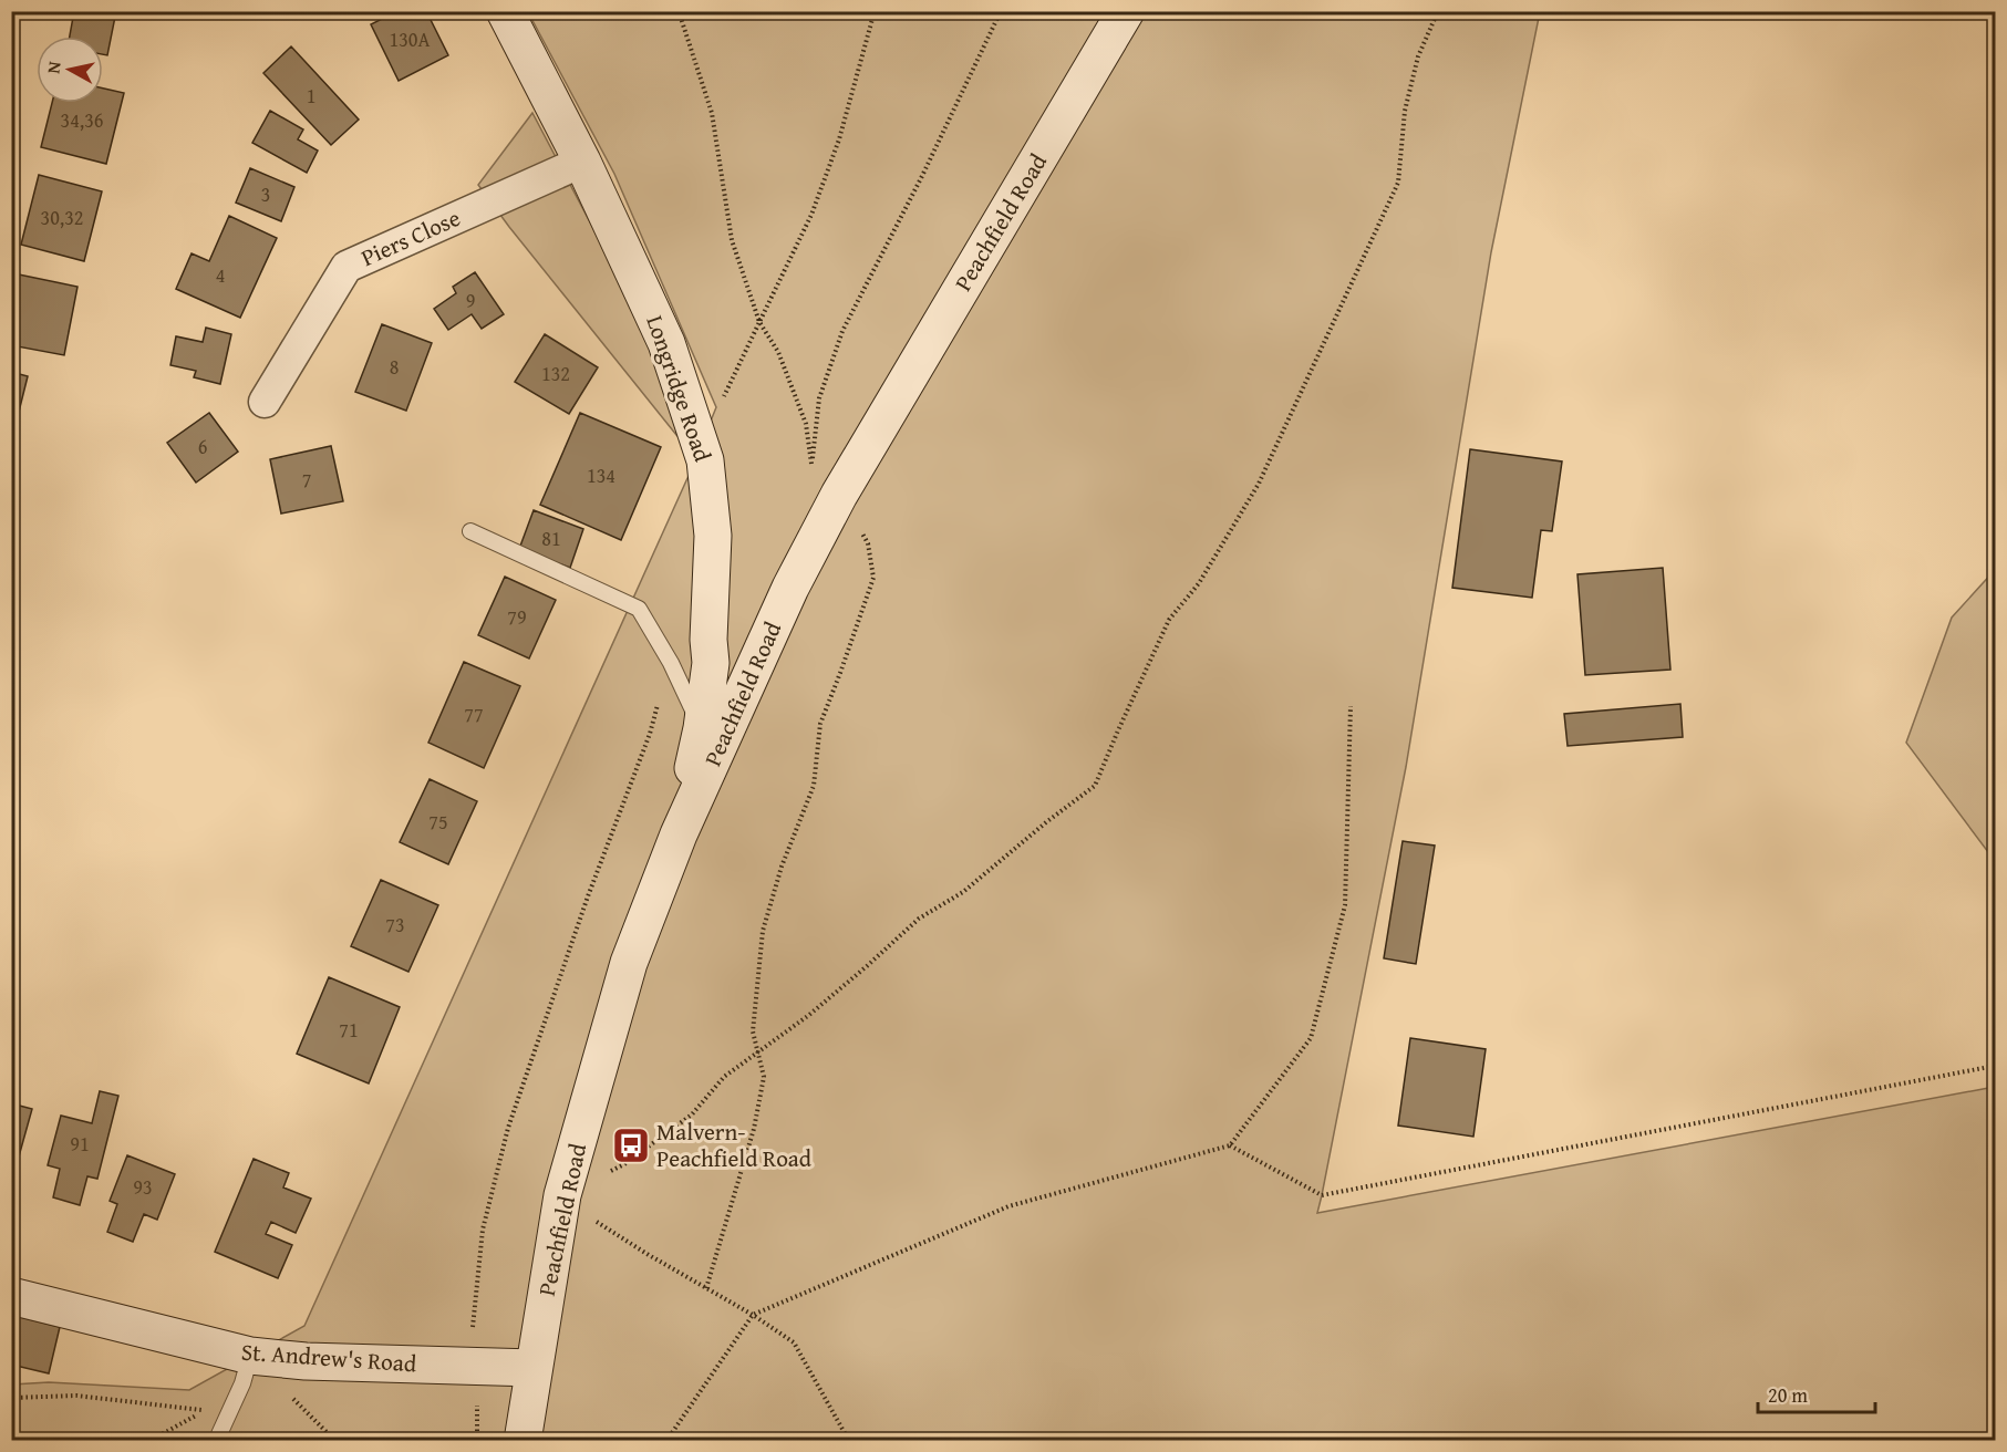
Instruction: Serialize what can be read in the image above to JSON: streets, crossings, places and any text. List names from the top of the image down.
{
  "streets": {
    "street": [
      "Peachfield Road",
      "Piers Close",
      "Longridge Road",
      "St. Andrew's Road"
    ]
  },
  "crossings": [
    ["Peachfield Road", "Longridge Road"],
    ["Peachfield Road", "St. Andrew's Road"],
    ["Piers Close", "Longridge Road"]
  ],
  "places": {
    "bus stop": ["Malvern- Peachfield Road"]
  },
  "house_numbers": [
    "130A",
    "1",
    "34,36",
    "3",
    "30,32",
    "4",
    "9",
    "8",
    "132",
    "6",
    "134",
    "7",
    "81",
    "79",
    "77",
    "75",
    "73",
    "71",
    "91",
    "93"
  ],
  "scale_bar": "20 m",
  "north": "left"
}
